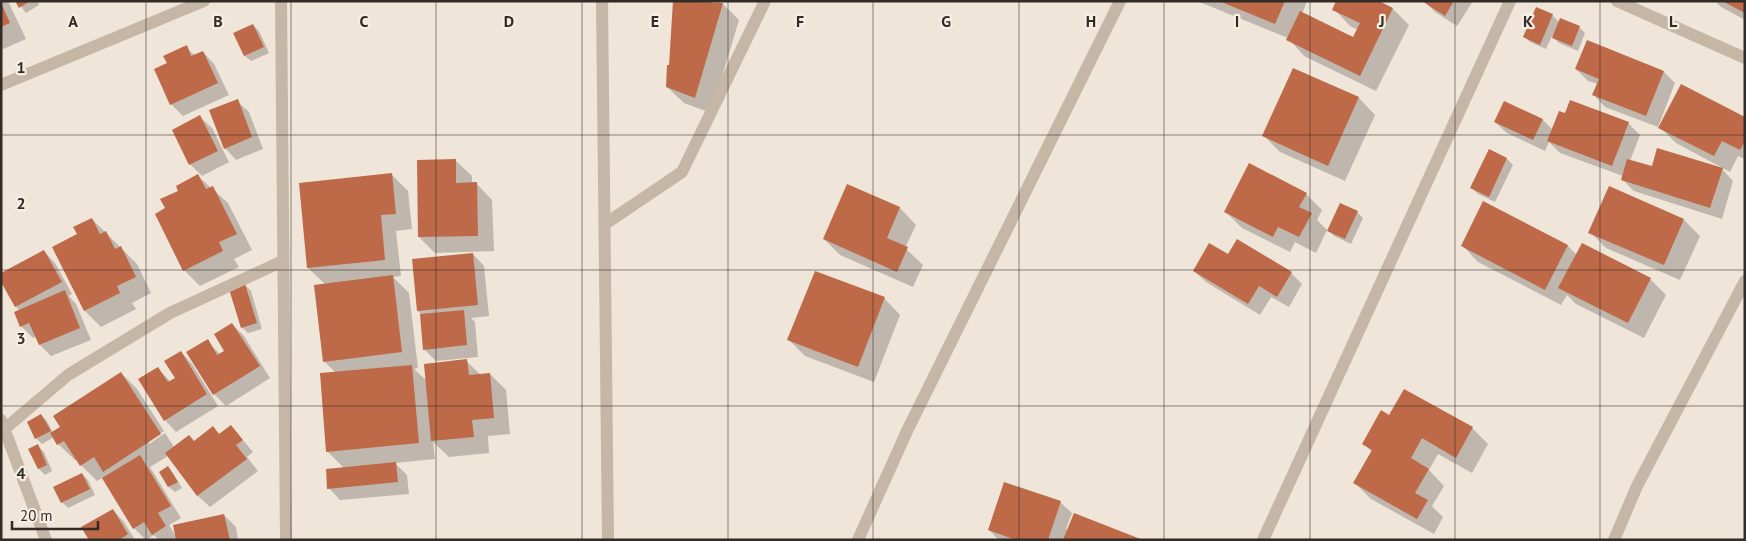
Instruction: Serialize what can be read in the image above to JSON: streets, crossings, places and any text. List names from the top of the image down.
{
  "scale_bar": "20 m",
  "grid": {
    "columns": [
      "A",
      "B",
      "C",
      "D",
      "E",
      "F",
      "G",
      "H",
      "I",
      "J",
      "K",
      "L"
    ],
    "rows": [
      "1",
      "2",
      "3",
      "4"
    ]
  }
}
